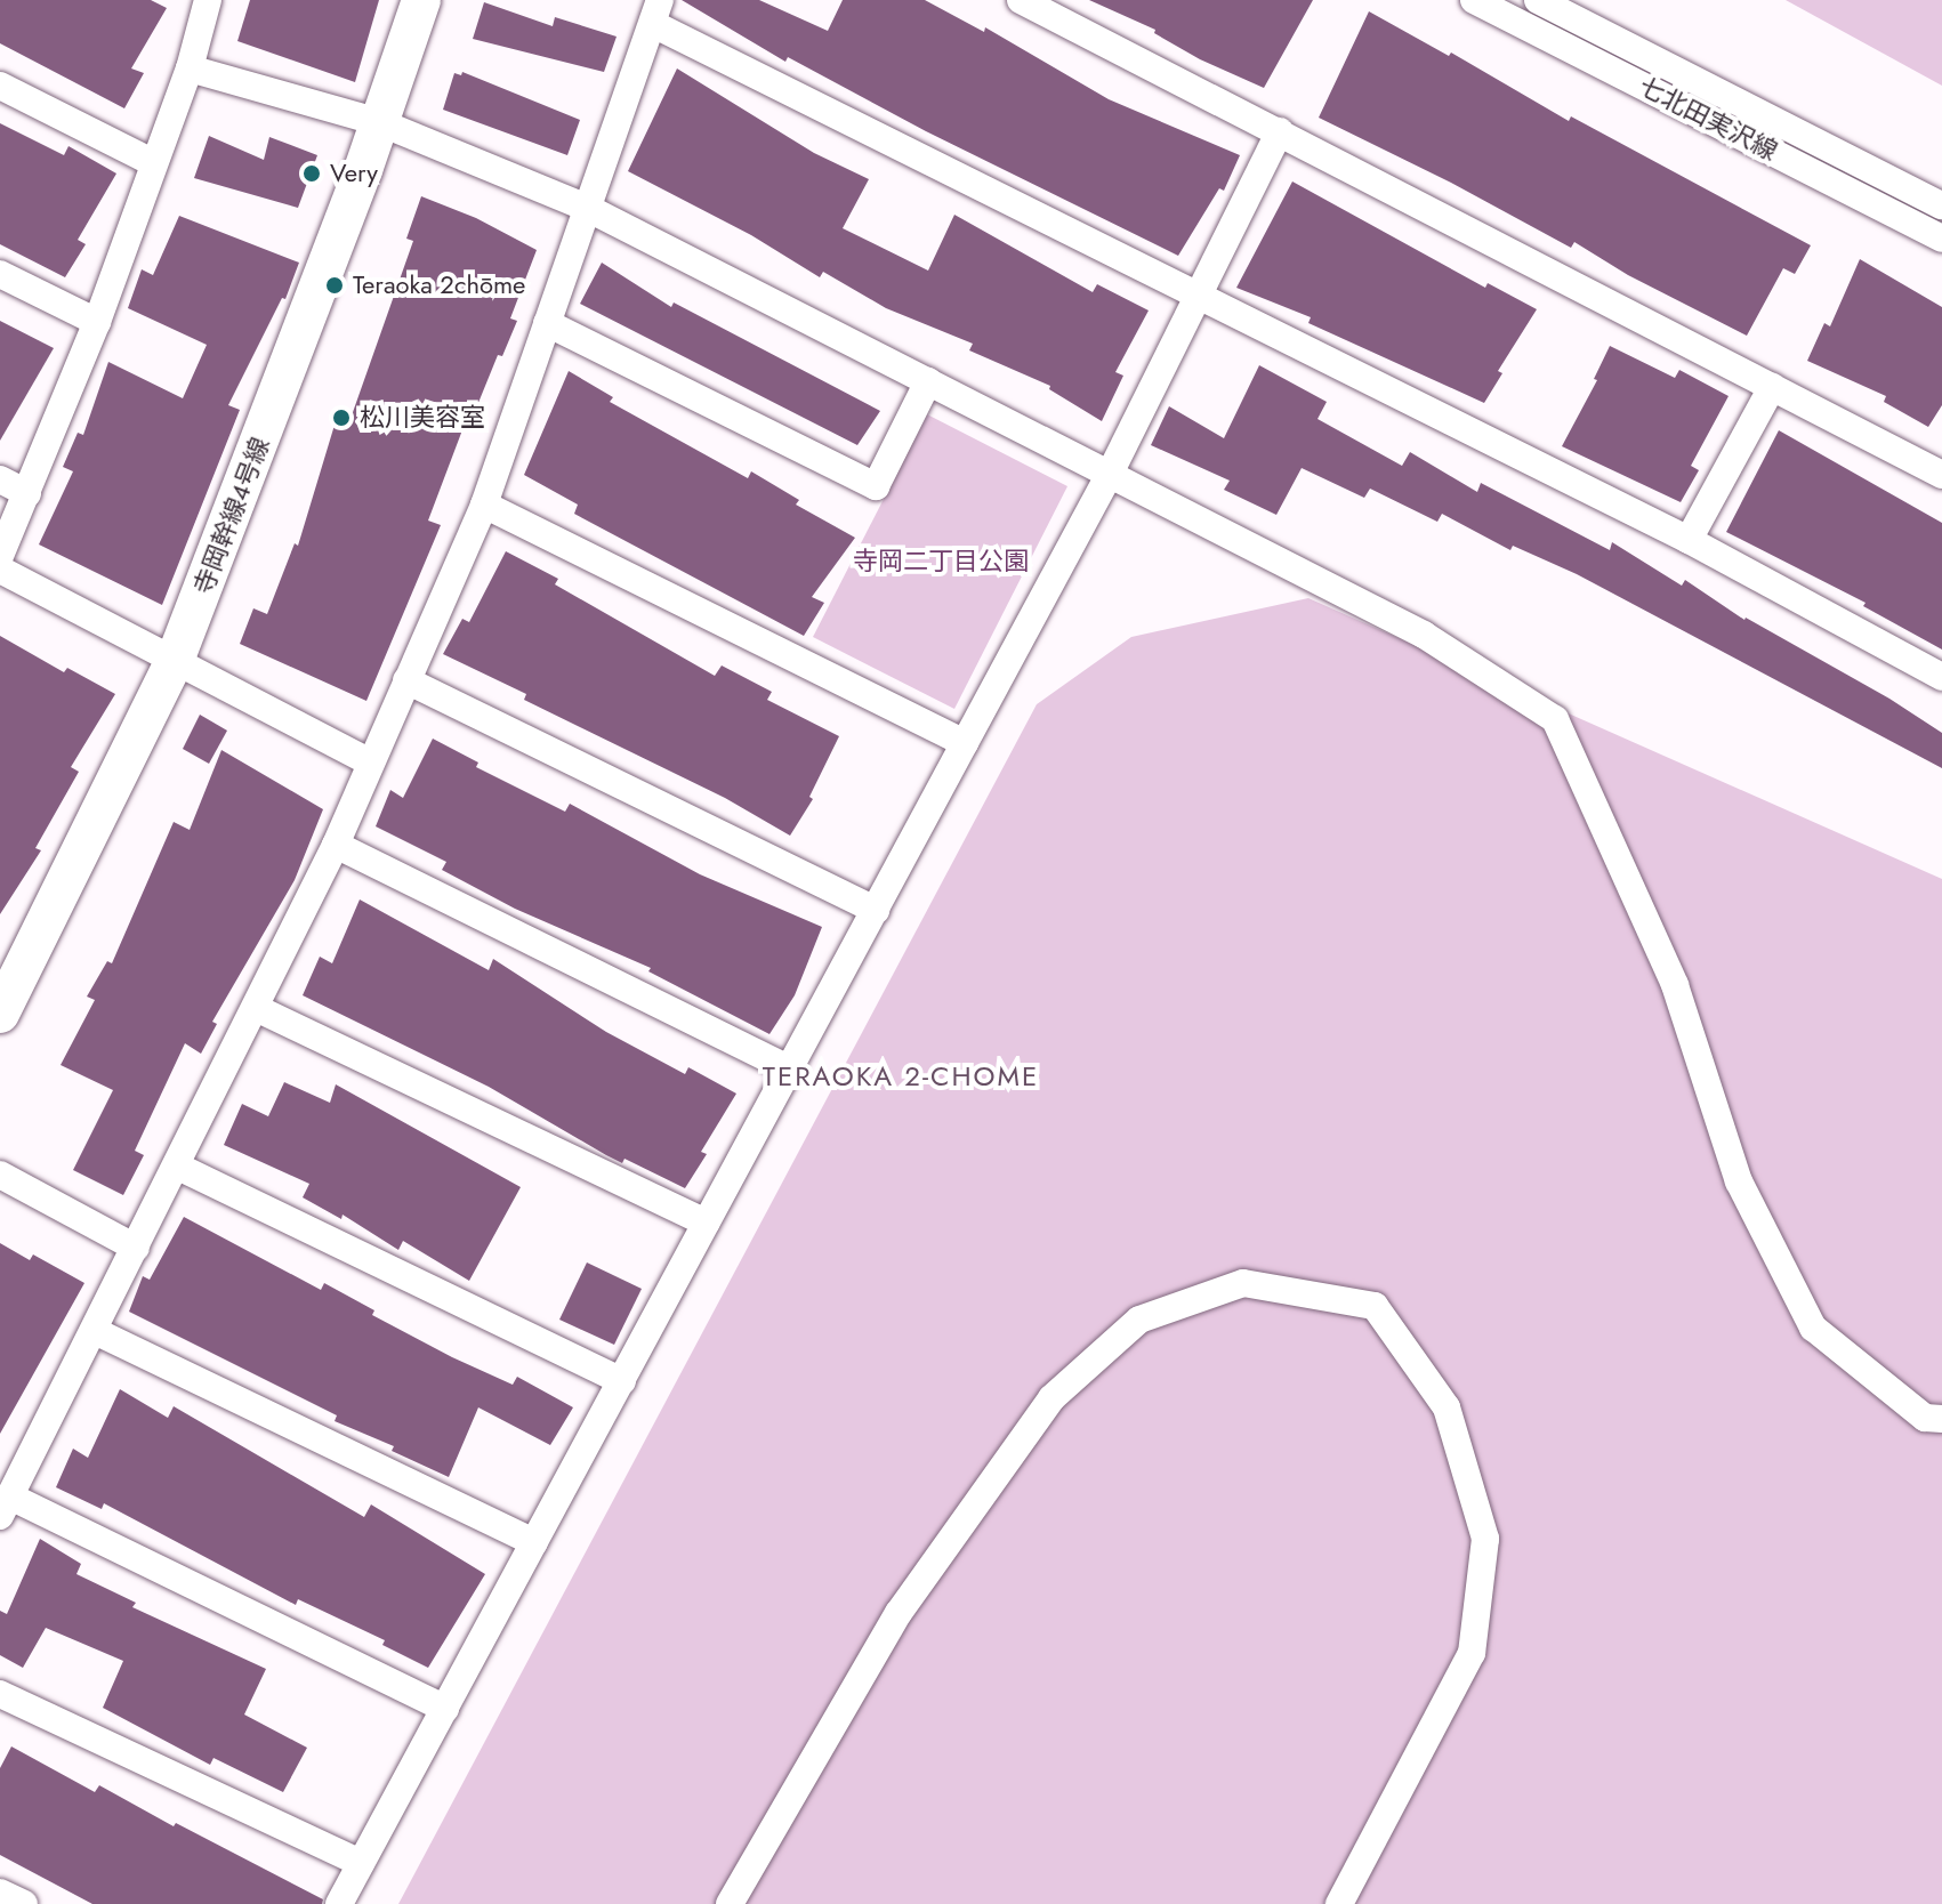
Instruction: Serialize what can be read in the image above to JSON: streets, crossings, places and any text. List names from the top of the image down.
{
  "streets": {
    "street": ["七北田実沢線", "寺岡幹線4号線"]
  },
  "districts": ["TERAOKA 2-CHOME"],
  "parks": ["寺岡二丁目公園"],
  "places": ["Very", "Teraoka 2chōme", "松川美容室"]
}
